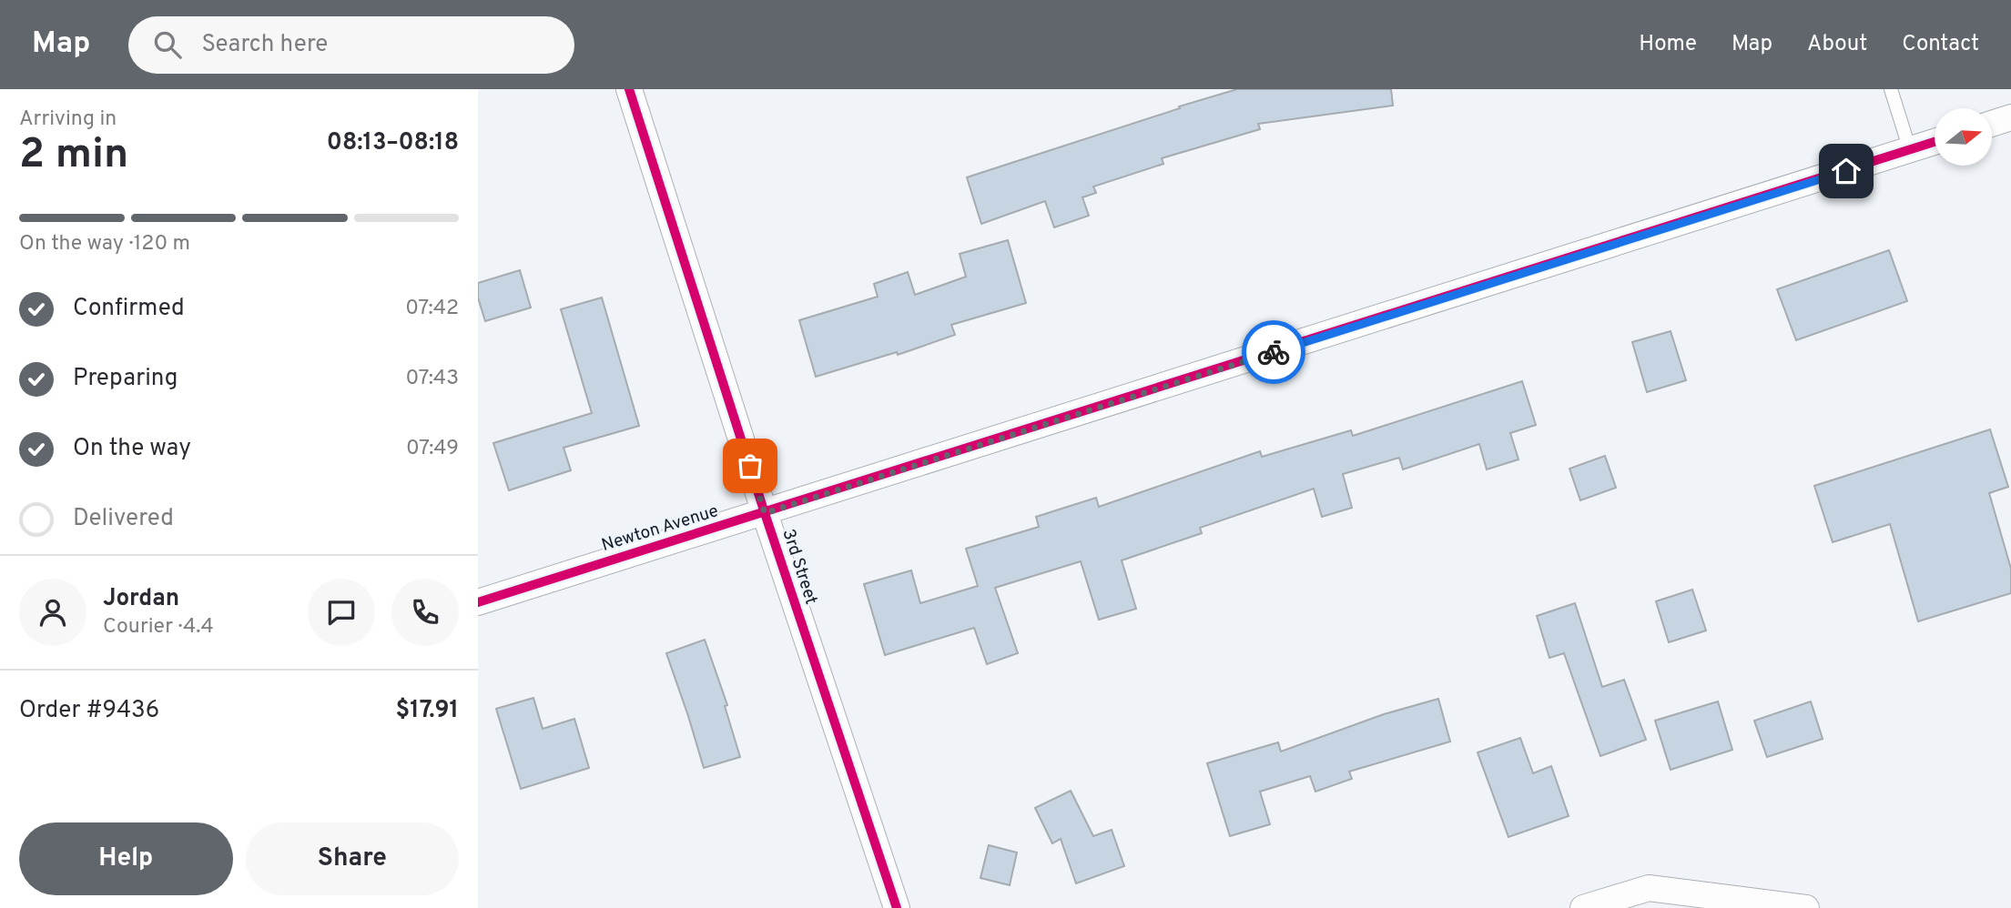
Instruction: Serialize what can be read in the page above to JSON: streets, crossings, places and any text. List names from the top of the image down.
{
  "streets": {
    "street": ["Newton Avenue", "3rd Street"]
  },
  "crossings": [
    ["Newton Avenue", "3rd Street"]
  ],
  "north": "right",
  "page": {
    "header": "Map",
    "search": "Search here",
    "nav": [
      "Home",
      "Map",
      "About",
      "Contact"
    ],
    "heading": ["2 min", "Arriving in", "08:13–08:18"],
    "panel": [
      "Jordan",
      "Courier · 4.4",
      "Order #9436",
      "$17.91"
    ],
    "bar": "On the way · 120 m",
    "list": [
      ["Confirmed", "07:42"],
      ["Preparing", "07:43"],
      ["On the way", "07:49"],
      "Delivered"
    ],
    "buttons": ["Help", "Share"]
  }
}
